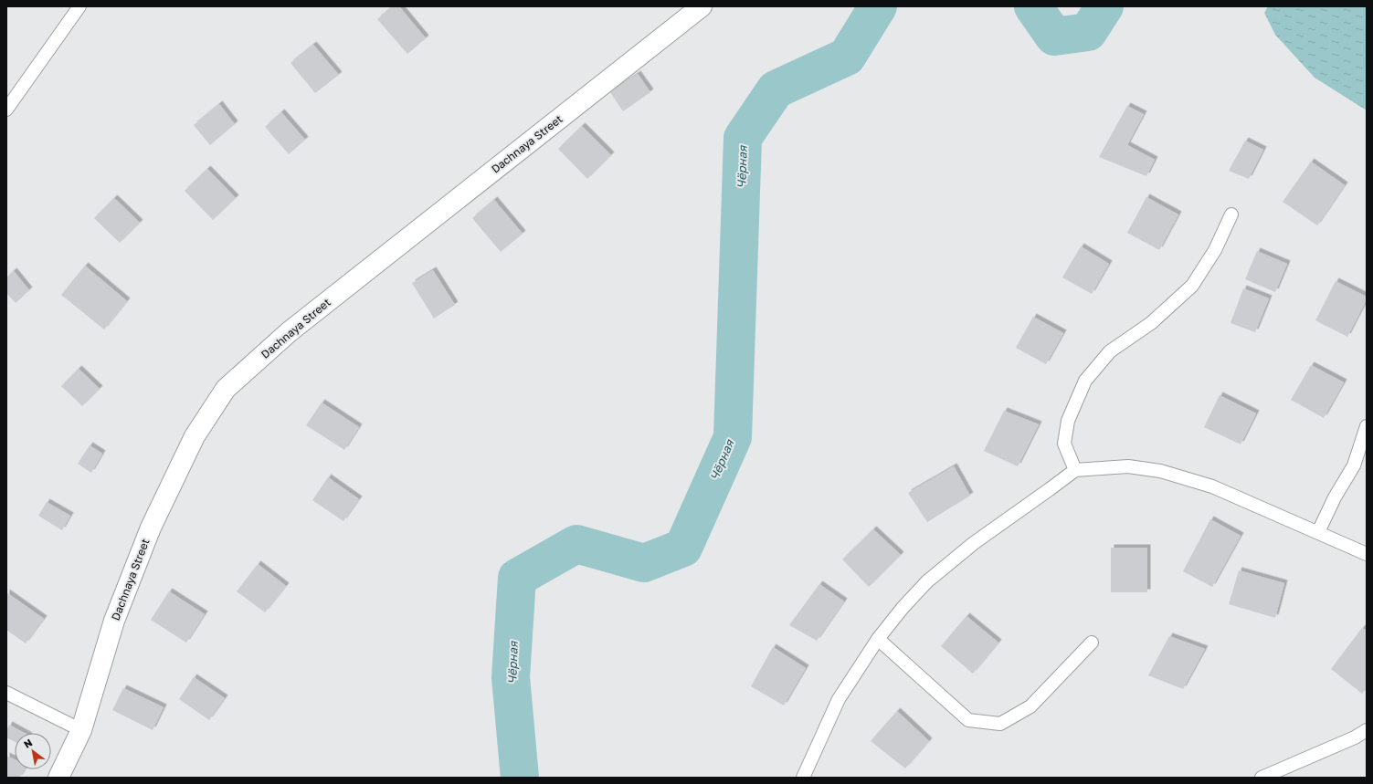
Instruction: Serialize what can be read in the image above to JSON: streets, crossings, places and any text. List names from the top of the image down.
{
  "streets": {
    "street": ["Dachnaya Street"]
  },
  "water": ["Чёрная"],
  "north": "top left"
}
